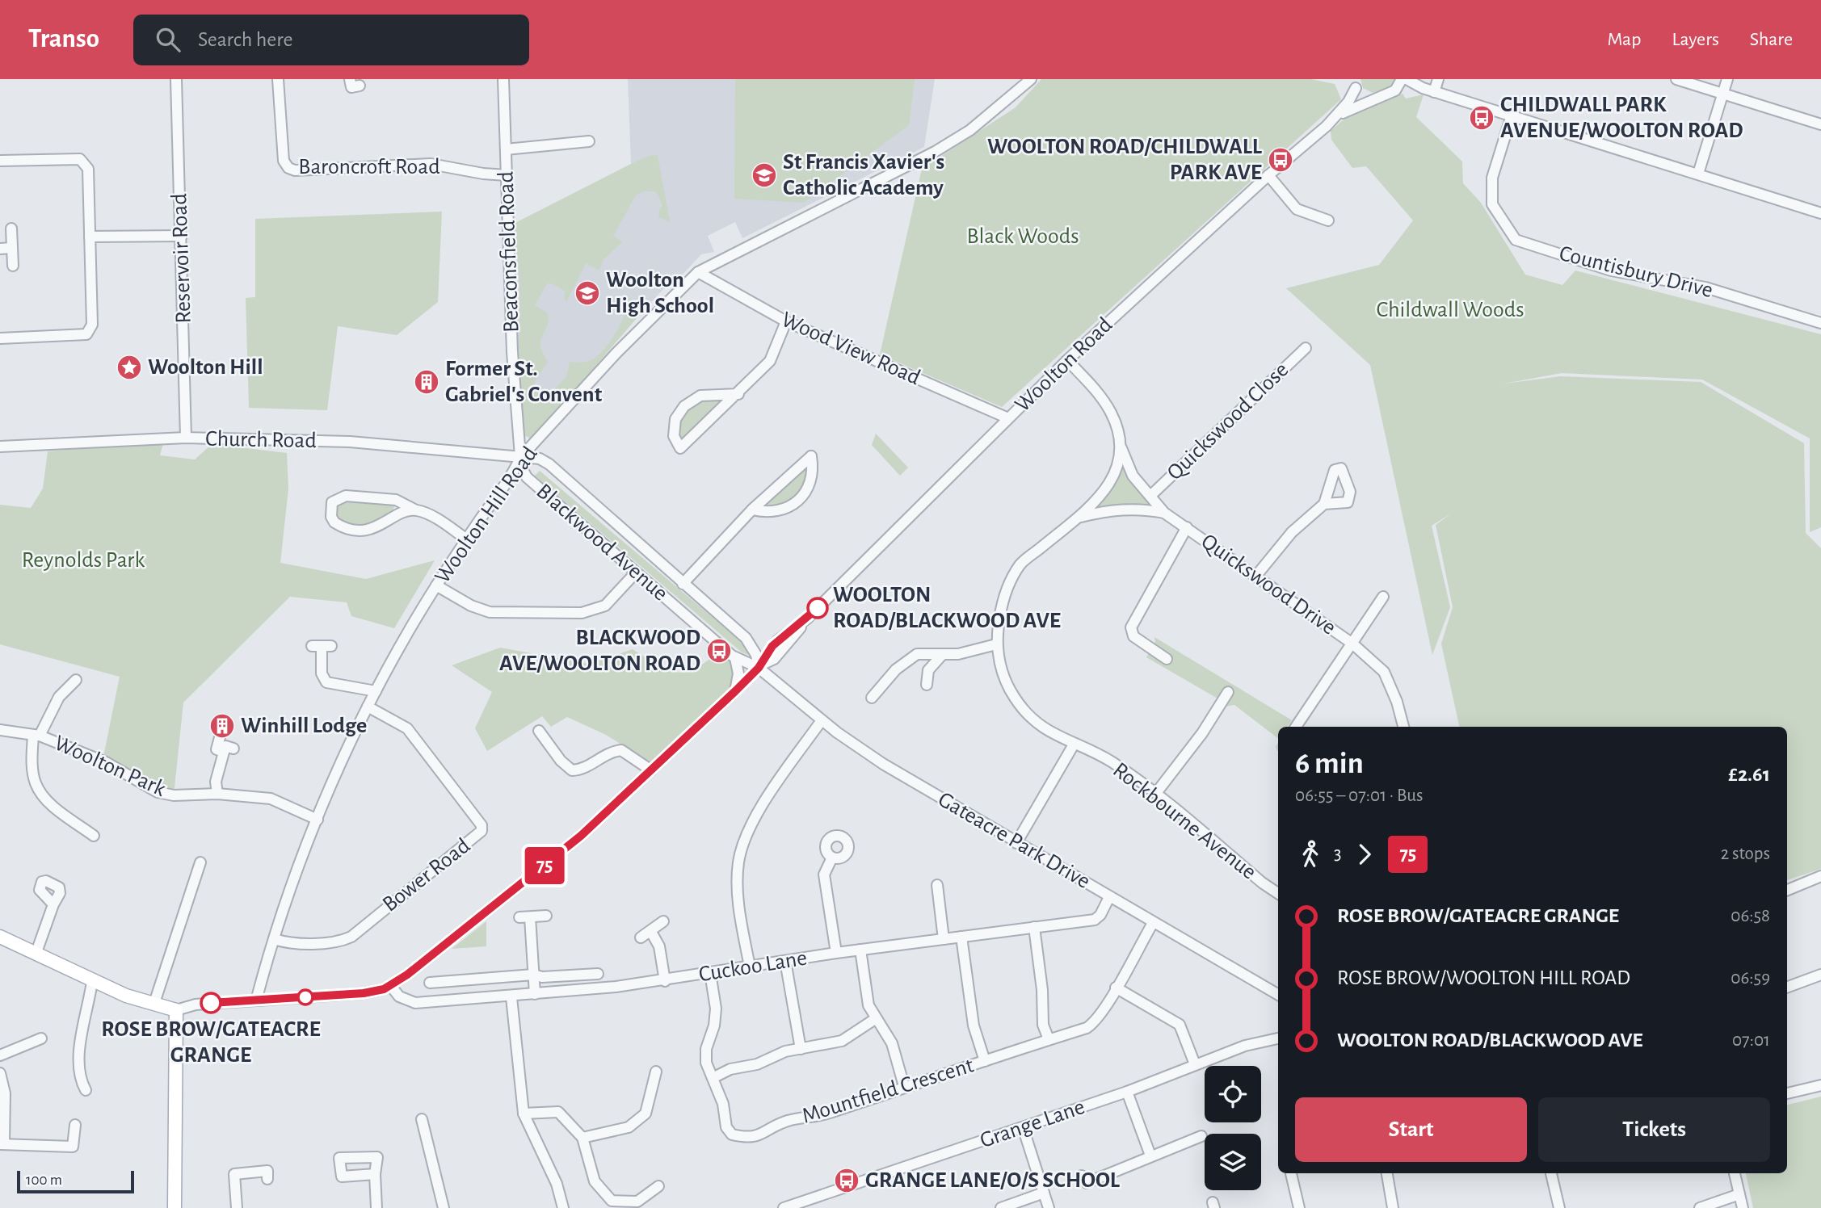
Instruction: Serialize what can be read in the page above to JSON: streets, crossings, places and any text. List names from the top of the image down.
{
  "streets": {
    "street": [
      "Baroncroft Road",
      "Beaconsfield Road",
      "Reservoir Road",
      "Countisbury Drive",
      "Wood View Road",
      "Woolton Road",
      "Quickswood Close",
      "Church Road",
      "Woolton Hill Road",
      "Blackwood Avenue",
      "Quickswood Drive",
      "Woolton Park",
      "Rockbourne Avenue",
      "Gateacre Park Drive",
      "Bower Road",
      "Cuckoo Lane",
      "Mountfield Crescent",
      "Grange Lane"
    ]
  },
  "crossings": [
    ["Baroncroft Road", "Beaconsfield Road"],
    ["Beaconsfield Road", "Church Road"],
    ["Beaconsfield Road", "Woolton Hill Road"],
    ["Beaconsfield Road", "Blackwood Avenue"],
    ["Reservoir Road", "Church Road"],
    ["Wood View Road", "Woolton Road"],
    ["Wood View Road", "Woolton Hill Road"],
    ["Woolton Road", "Blackwood Avenue"],
    ["Woolton Road", "Gateacre Park Drive"],
    ["Woolton Road", "Cuckoo Lane"],
    ["Quickswood Close", "Quickswood Drive"],
    ["Church Road", "Woolton Hill Road"],
    ["Church Road", "Blackwood Avenue"],
    ["Woolton Hill Road", "Blackwood Avenue"],
    ["Woolton Hill Road", "Woolton Park"],
    ["Woolton Hill Road", "Bower Road"],
    ["Blackwood Avenue", "Gateacre Park Drive"],
    ["Quickswood Drive", "Rockbourne Avenue"],
    ["Gateacre Park Drive", "Cuckoo Lane"],
    ["Gateacre Park Drive", "Mountfield Crescent"],
    ["Cuckoo Lane", "Mountfield Crescent"]
  ],
  "parks": ["Black Woods", "Childwall Woods", "Reynolds Park"],
  "places": {
    "bus stop": [
      "CHILDWALL PARK AVENUE/WOOLTON ROAD",
      "WOOLTON ROAD/CHILDWALL PARK AVE",
      "BLACKWOOD AVE/WOOLTON ROAD",
      "GRANGE LANE/O/S SCHOOL"
    ],
    "school or university": ["St Francis Xavier's Catholic Academy", "Woolton High School"],
    "place": ["Woolton Hill"],
    "building": ["Former St. Gabriel's Convent", "Winhill Lodge"],
    "other": ["WOOLTON ROAD/BLACKWOOD AVE", "ROSE BROW/GATEACRE GRANGE"]
  },
  "lines": ["bus line 75"],
  "scale_bar": "100 m",
  "page": {
    "header": "Transo",
    "search": "Search here",
    "nav": ["Map", "Layers", "Share"],
    "on_map": "75",
    "heading": ["6 min", "06:55 – 07:01 · Bus", "£2.61"],
    "legs": ["3", "75", "2 stops"],
    "list": [
      {
        "name": "ROSE BROW/GATEACRE GRANGE",
        "value": "06:58"
      },
      {
        "name": "ROSE BROW/WOOLTON HILL ROAD",
        "value": "06:59"
      },
      {
        "name": "WOOLTON ROAD/BLACKWOOD AVE",
        "value": "07:01"
      }
    ],
    "buttons": ["Start", "Tickets"],
    "scale": "100 m"
  }
}
